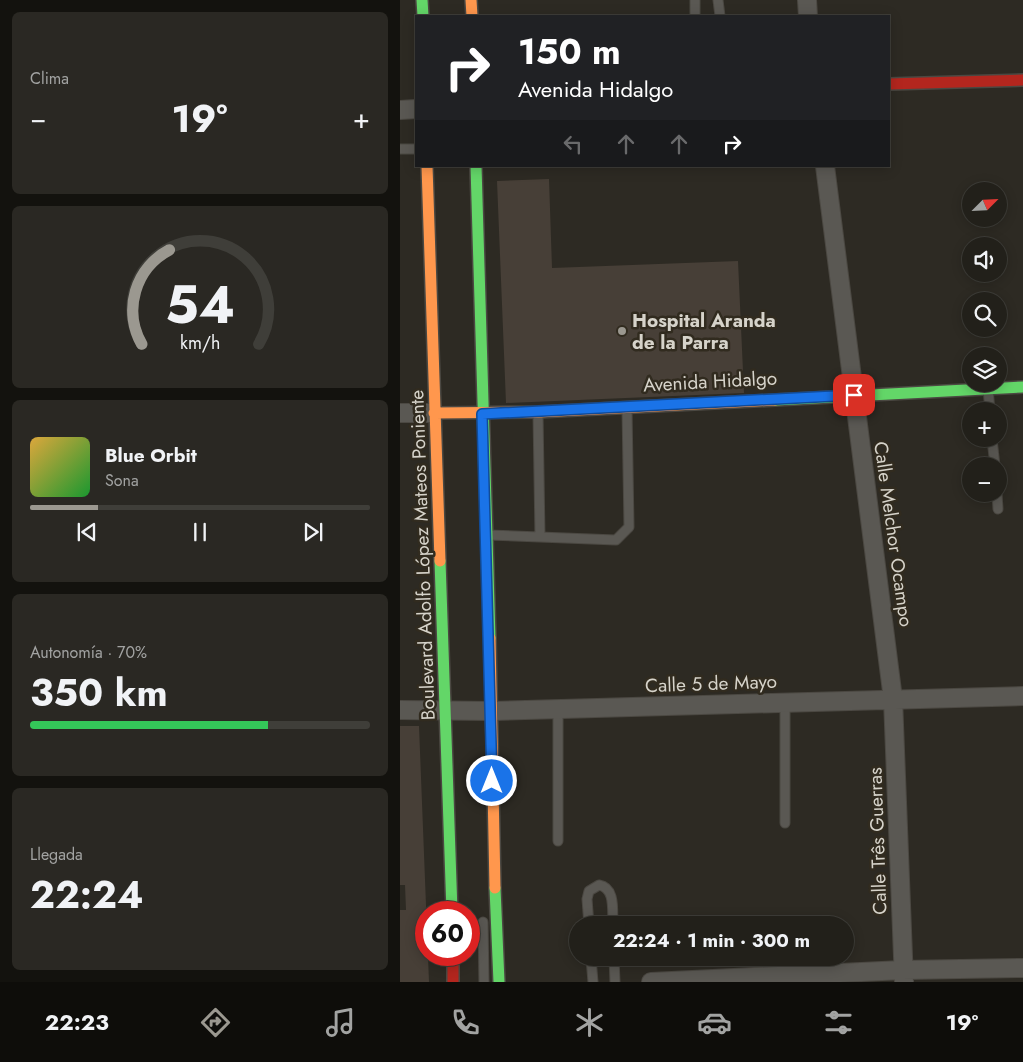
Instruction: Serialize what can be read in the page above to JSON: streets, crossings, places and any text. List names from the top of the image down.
{
  "streets": {
    "main road": ["Avenida Hidalgo", "Boulevard Adolfo López Mateos Poniente"],
    "street": ["Calle Melchor Ocampo", "Calle 5 de Mayo", "Calle Três Guerras"]
  },
  "crossings": [
    ["Avenida Hidalgo", "Calle Melchor Ocampo"],
    ["Avenida Hidalgo", "Boulevard Adolfo López Mateos Poniente"],
    ["Calle Melchor Ocampo", "Calle 5 de Mayo"],
    ["Calle Melchor Ocampo", "Calle Três Guerras"],
    ["Boulevard Adolfo López Mateos Poniente", "Calle 5 de Mayo"],
    ["Calle 5 de Mayo", "Calle Três Guerras"]
  ],
  "places": ["Hospital Aranda de la Parra"],
  "north": "top right",
  "page": {
    "tile": [
      "Clima",
      ["Autonomía · 70%", "350 km"],
      ["Llegada", "22:24"]
    ],
    "turn": ["150 m", "Avenida Hidalgo"],
    "heat": ["−", "19°", "+"],
    "map_buttons": ["+", "−"],
    "song": ["Blue Orbit", "Sona"],
    "limit": "60",
    "trip": "22:24 · 1 min · 300 m",
    "tabs": ["22:23", "19°"],
    "gauge": ["54", "km/h"]
  }
}
